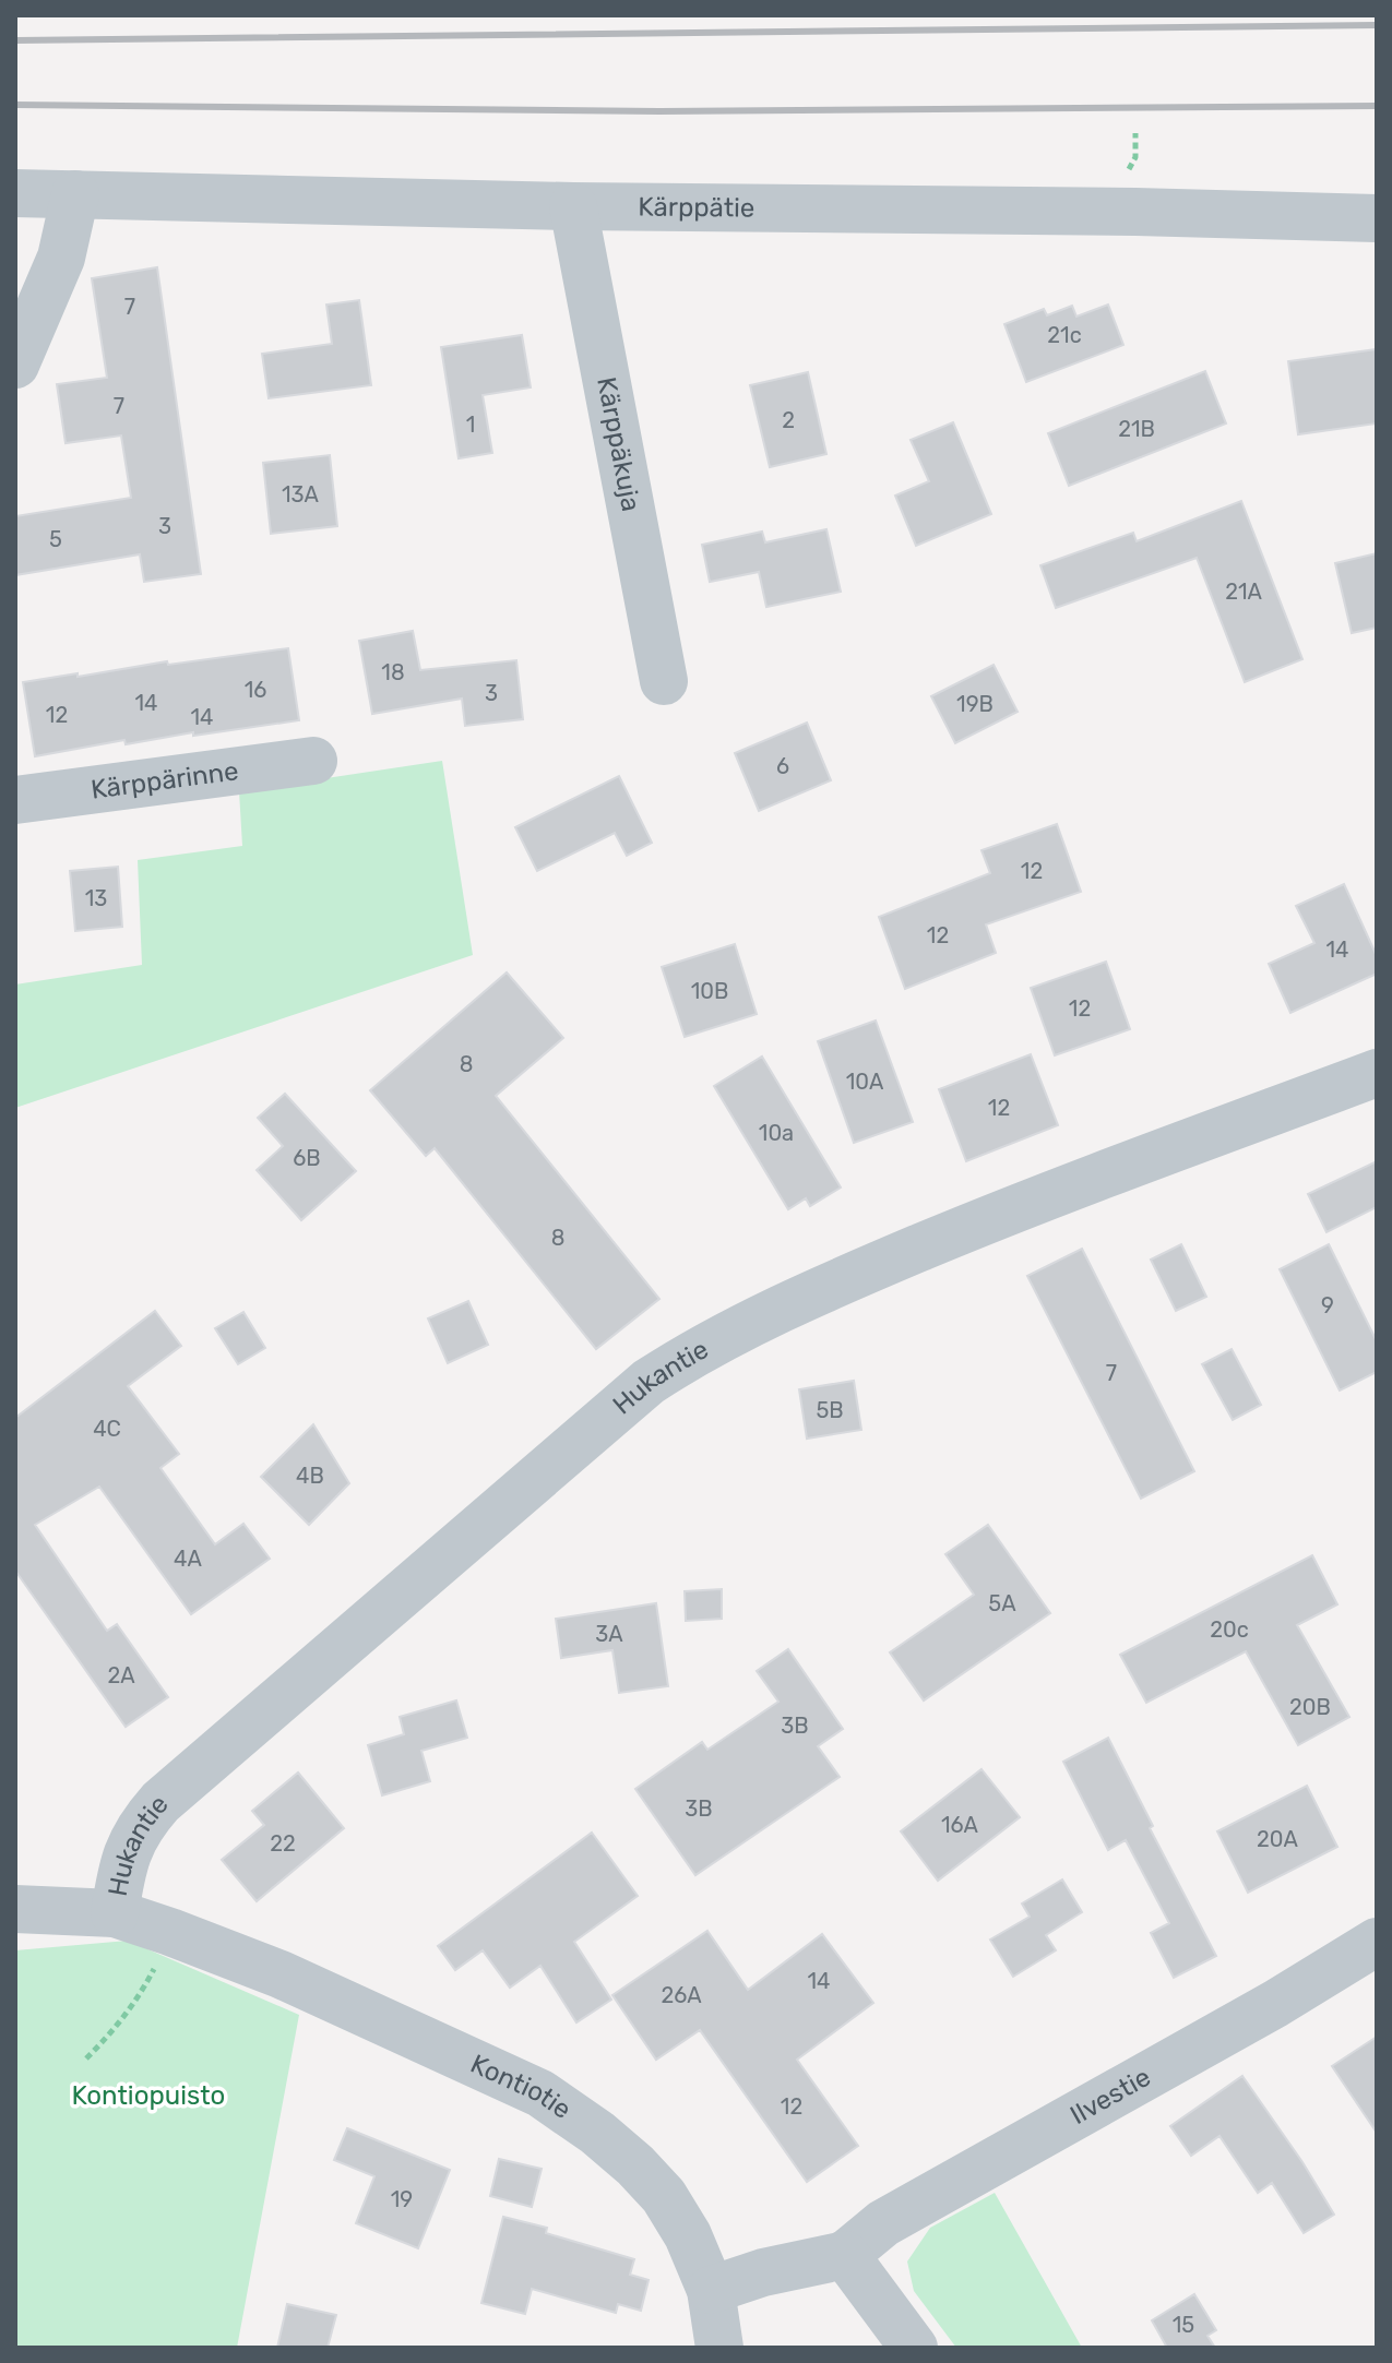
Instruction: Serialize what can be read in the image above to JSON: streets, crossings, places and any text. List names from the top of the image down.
{
  "streets": {
    "street": [
      "Kärppätie",
      "Kärppäkuja",
      "Kärppärinne",
      "Hukantie",
      "Kontiotie",
      "Ilvestie"
    ]
  },
  "crossings": [
    ["Kärppätie", "Kärppäkuja"],
    ["Hukantie", "Kontiotie"]
  ],
  "parks": ["Kontiopuisto"],
  "house_numbers": [
    "7",
    "21c",
    "7",
    "2",
    "1",
    "21B",
    "13A",
    "3",
    "5",
    "21A",
    "18",
    "16",
    "3",
    "14",
    "19B",
    "12",
    "14",
    "6",
    "12",
    "13",
    "12",
    "14",
    "10B",
    "12",
    "8",
    "10A",
    "12",
    "10a",
    "6B",
    "8",
    "9",
    "7",
    "5B",
    "4C",
    "4B",
    "4A",
    "5A",
    "20c",
    "3A",
    "2A",
    "20B",
    "3B",
    "3B",
    "16A",
    "20A",
    "22",
    "14",
    "26A",
    "12",
    "19",
    "15"
  ]
}
